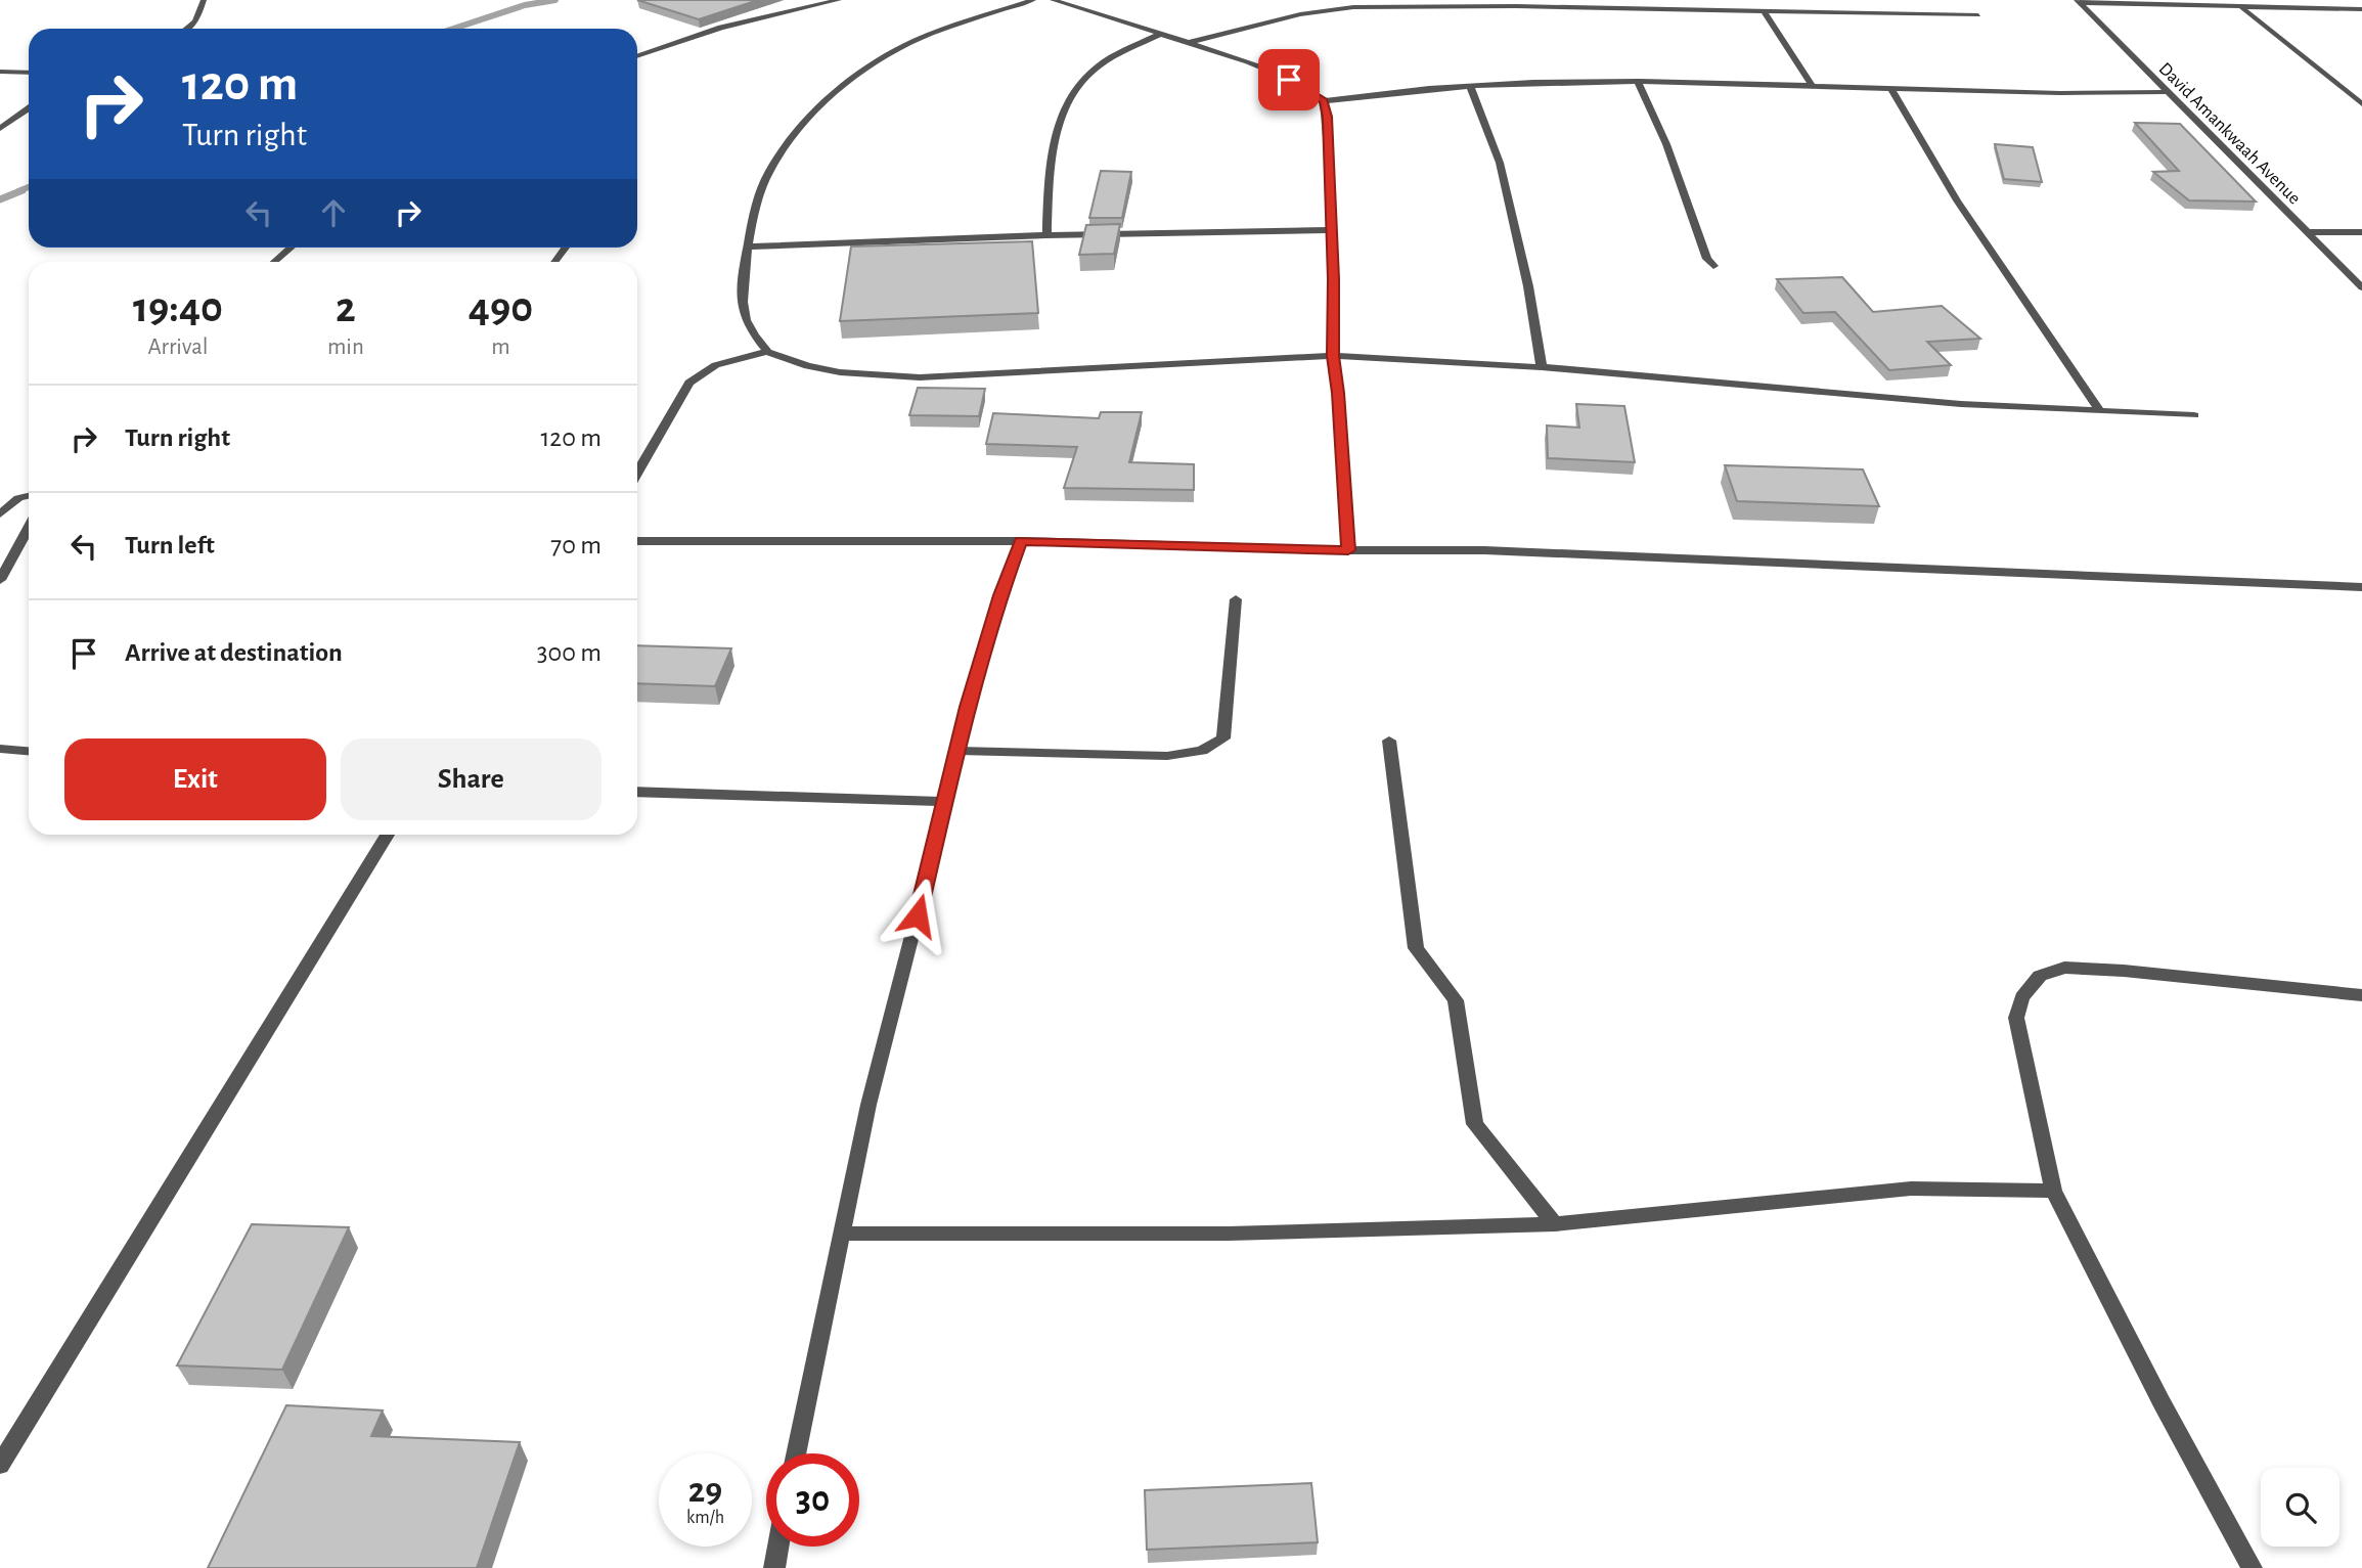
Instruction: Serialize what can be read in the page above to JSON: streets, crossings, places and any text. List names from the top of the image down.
{
  "streets": {
    "street": ["David Amankwaah Avenue"]
  },
  "page": {
    "turn": ["120 m", "Turn right"],
    "eta": [
      "19:40",
      "Arrival",
      "2",
      "min",
      "490",
      "m"
    ],
    "list": [
      {
        "name": "Turn right",
        "value": "120 m"
      },
      {
        "name": "Turn left",
        "value": "70 m"
      },
      {
        "name": "Arrive at destination",
        "value": "300 m"
      }
    ],
    "buttons": ["Exit", "Share"],
    "speed": "29 km/h",
    "limit": "30"
  }
}
